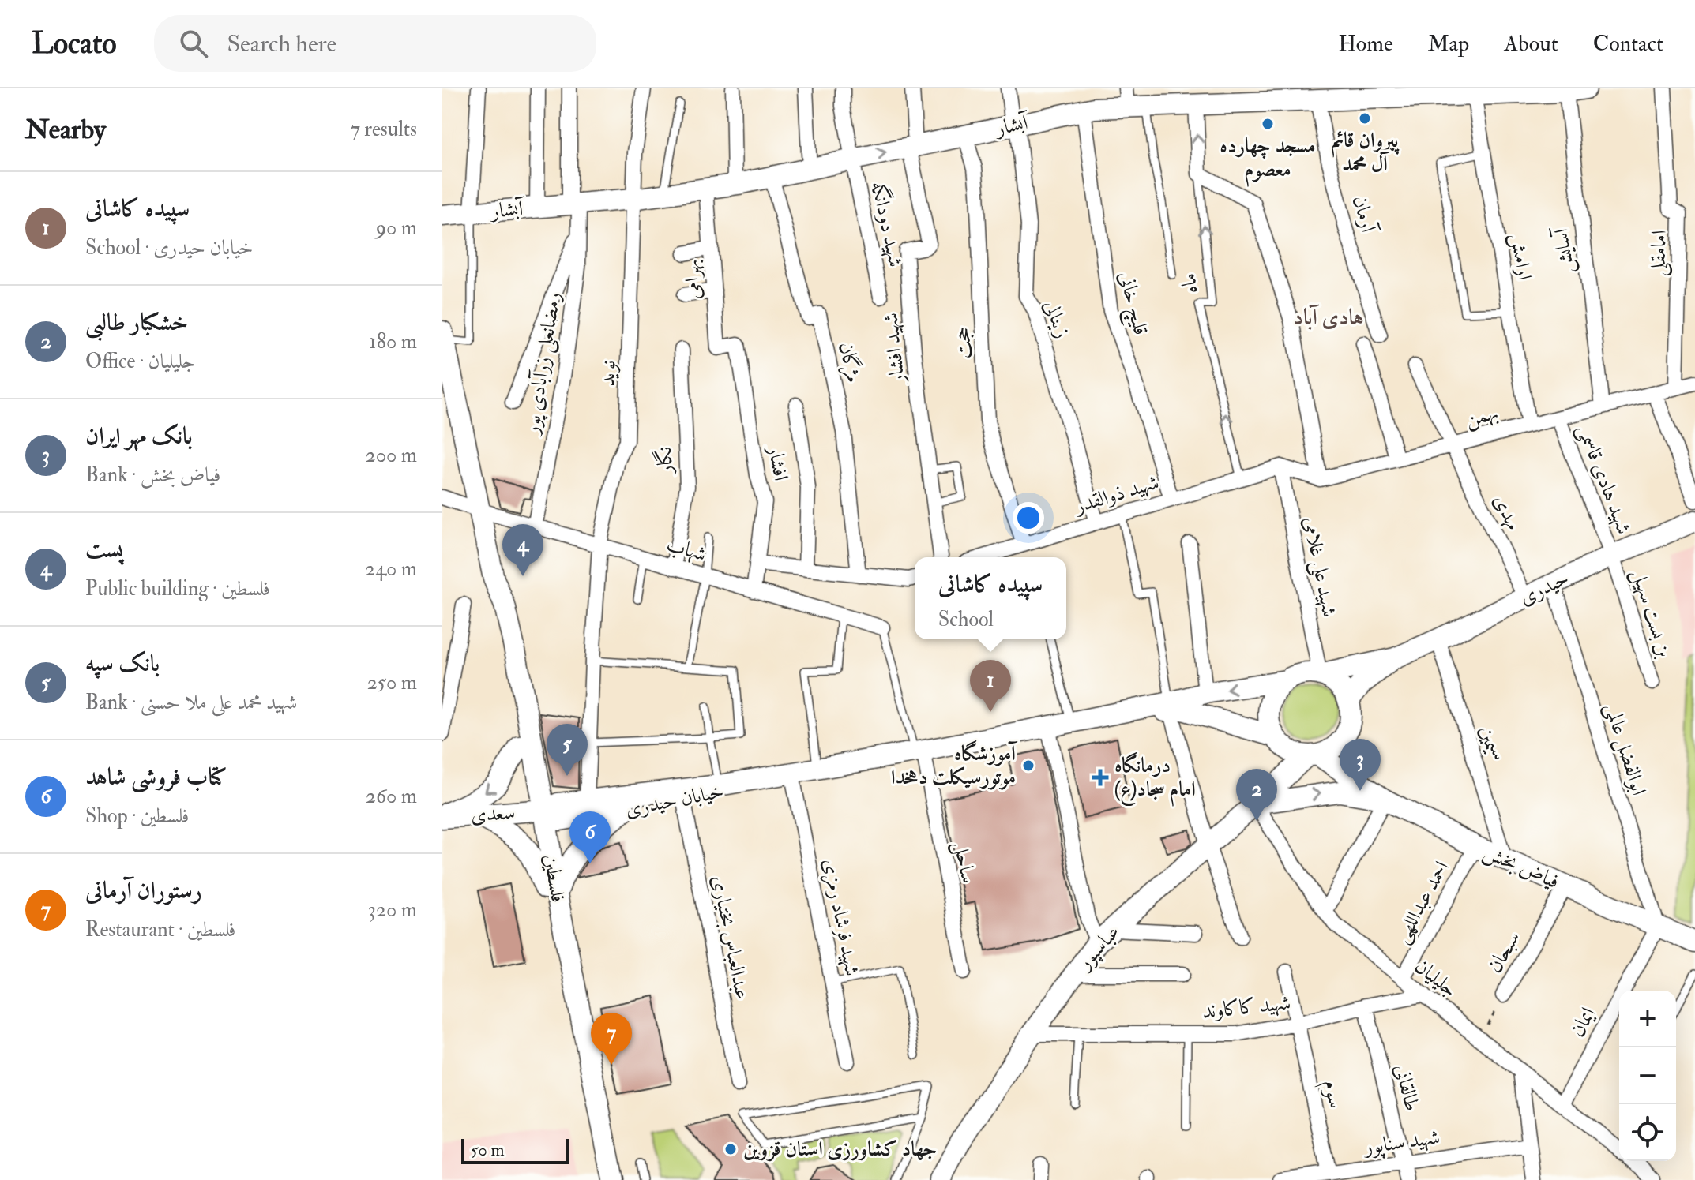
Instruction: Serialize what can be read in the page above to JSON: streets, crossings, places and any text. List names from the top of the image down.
{
  "streets": {
    "street": [
      "آبشار",
      "آرمان",
      "شهید دودانگه",
      "آسایش",
      "امامقلی",
      "ارامش",
      "بهرامی",
      "ماه",
      "قلیچ خانی",
      "زینالی",
      "حجت",
      "شهید افشار",
      "مژگان",
      "رمضانعلی زرآبادی پور",
      "نوید",
      "بهمن",
      "نگار",
      "افشار",
      "شهید هادی قاسمی",
      "شهید ذوالقدر",
      "مهدی",
      "شهاب",
      "شهید علی غلامی",
      "حیدری",
      "بن بست سهیل",
      "سیمین",
      "ابوالفضل عالمی",
      "خیابان حیدری",
      "سعدی",
      "ساحل",
      "فیاض بخش",
      "فلسطین",
      "احمد عبداللهی",
      "شهید فرشاد رمزی",
      "عبدالعباس بختیاری",
      "عباسپور",
      "سبحان",
      "جلیلیان",
      "شهید کاکاوند",
      "ایمان",
      "طالقانی",
      "سوم",
      "شهید سناپور"
    ]
  },
  "crossings": [
    ["آبشار", "آرمان"],
    ["آبشار", "شهید دودانگه"],
    ["آبشار", "آسایش"],
    ["آبشار", "ارامش"],
    ["آبشار", "بهرامی"],
    ["آبشار", "ماه"],
    ["آبشار", "قلیچ خانی"],
    ["آبشار", "زینالی"],
    ["آبشار", "حجت"],
    ["آبشار", "شهید افشار"],
    ["آبشار", "مژگان"],
    ["آبشار", "رمضانعلی زرآبادی پور"],
    ["آبشار", "نوید"],
    ["آسایش", "بهمن"],
    ["امامقلی", "بهمن"],
    ["ارامش", "بهمن"],
    ["بهرامی", "افشار"],
    ["ماه", "شهید ذوالقدر"],
    ["قلیچ خانی", "شهید ذوالقدر"],
    ["زینالی", "شهید ذوالقدر"],
    ["حجت", "شهید ذوالقدر"],
    ["رمضانعلی زرآبادی پور", "شهاب"],
    ["نوید", "شهاب"],
    ["نوید", "خیابان حیدری"],
    ["بهمن", "شهید هادی قاسمی"],
    ["بهمن", "مهدی"],
    ["نگار", "شهاب"],
    ["افشار", "شهاب"],
    ["شهید هادی قاسمی", "حیدری"],
    ["شهید هادی قاسمی", "بن بست سهیل"],
    ["شهید ذوالقدر", "شهید علی غلامی"],
    ["مهدی", "حیدری"],
    ["شهاب", "فلسطین"],
    ["شهید علی غلامی", "فیاض بخش"],
    ["شهید علی غلامی", "عباسپور"],
    ["حیدری", "بن بست سهیل"],
    ["حیدری", "سیمین"],
    ["حیدری", "ابوالفضل عالمی"],
    ["سیمین", "فیاض بخش"],
    ["ابوالفضل عالمی", "فیاض بخش"],
    ["ابوالفضل عالمی", "ایمان"],
    ["خیابان حیدری", "سعدی"],
    ["خیابان حیدری", "ساحل"],
    ["خیابان حیدری", "فلسطین"],
    ["خیابان حیدری", "شهید فرشاد رمزی"],
    ["خیابان حیدری", "عبدالعباس بختیاری"],
    ["سعدی", "فلسطین"],
    ["فیاض بخش", "احمد عبداللهی"],
    ["فیاض بخش", "عباسپور"],
    ["فیاض بخش", "سبحان"],
    ["فیاض بخش", "ایمان"],
    ["احمد عبداللهی", "جلیلیان"],
    ["عباسپور", "جلیلیان"],
    ["عباسپور", "شهید کاکاوند"],
    ["سبحان", "جلیلیان"],
    ["جلیلیان", "شهید کاکاوند"],
    ["جلیلیان", "ایمان"],
    ["شهید کاکاوند", "طالقانی"],
    ["شهید کاکاوند", "سوم"],
    ["طالقانی", "شهید سناپور"],
    ["سوم", "شهید سناپور"]
  ],
  "districts": ["هادی آباد"],
  "places": {
    "other": [
      "پیروان قائم آل محمد",
      "مسجد چهارده معصوم",
      "آموزشگاه موتورسیکلت دهخدا",
      "جهاد کشاورزی استان قزوین"
    ],
    "health": ["درمانگاه امام سجاد(ع)"]
  },
  "scale_bar": "50 m",
  "page": {
    "header": "Locato",
    "search": "Search here",
    "nav": [
      "Home",
      "Map",
      "About",
      "Contact"
    ],
    "heading": ["Nearby", "7 results"],
    "list": [
      {
        "mark": "1",
        "name": "سپیده کاشانی",
        "note": "School · خیابان حیدری",
        "value": "90 m"
      },
      {
        "mark": "2",
        "name": "خشکبار طالبی",
        "note": "Office · جلیلیان",
        "value": "180 m"
      },
      {
        "mark": "3",
        "name": "بانک مهر ایران",
        "note": "Bank · فیاض بخش",
        "value": "200 m"
      },
      {
        "mark": "4",
        "name": "پست",
        "note": "Public building · فلسطین",
        "value": "240 m"
      },
      {
        "mark": "5",
        "name": "بانک سپه",
        "note": "Bank · شهید محمد علی ملا حسنی",
        "value": "250 m"
      },
      {
        "mark": "6",
        "name": "کتاب فروشی شاهد",
        "note": "Shop · فلسطین",
        "value": "260 m"
      },
      {
        "mark": "7",
        "name": "رستوران آرمانی",
        "note": "Restaurant · فلسطین",
        "value": "320 m"
      }
    ],
    "pins": [
      "4",
      "1",
      "5",
      "3",
      "2",
      "6",
      "7"
    ],
    "popup": ["سپیده کاشانی", "School"],
    "map_buttons": ["+", "−"],
    "scale": "50 m"
  }
}
